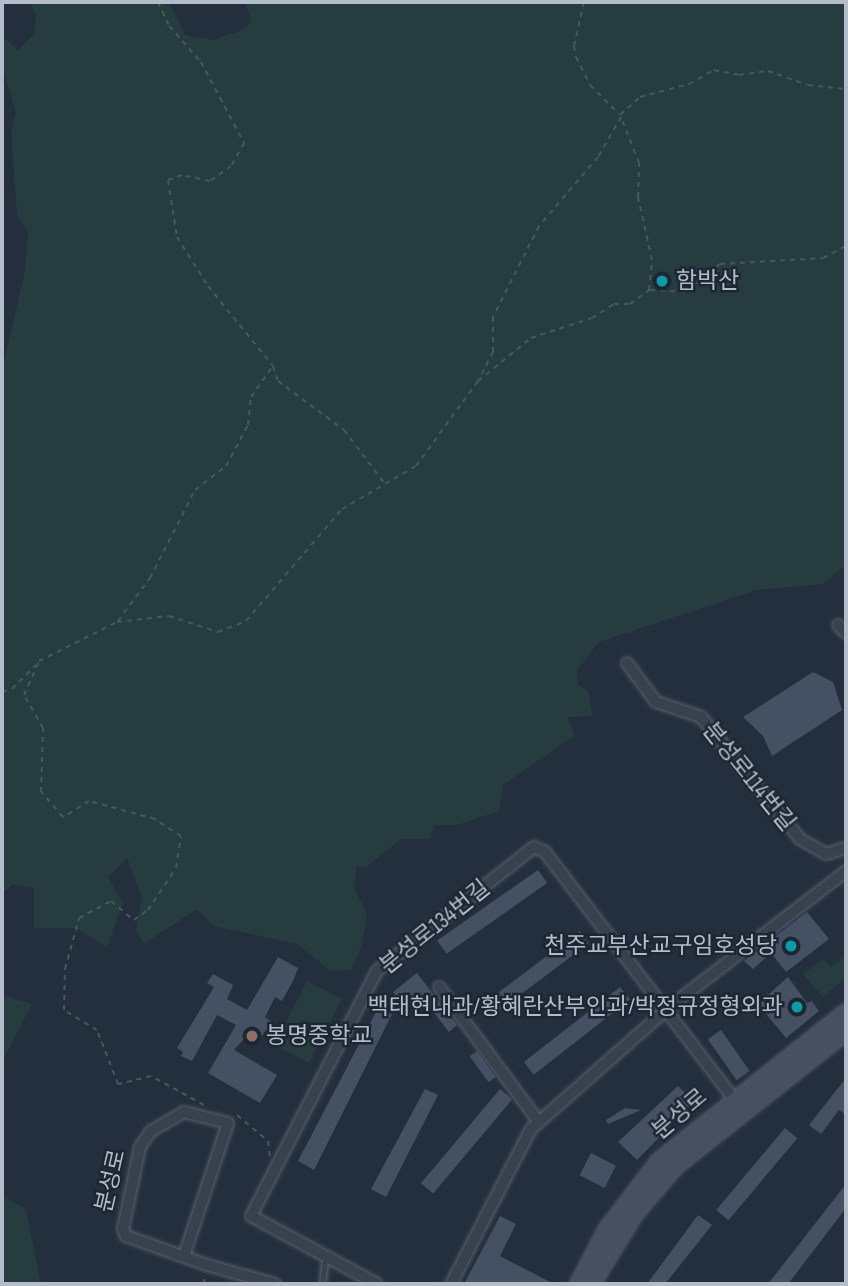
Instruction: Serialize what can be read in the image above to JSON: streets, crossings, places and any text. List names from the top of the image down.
{
  "streets": {
    "main road": ["분성로"],
    "street": ["분성로114번길", "분성로134번길"]
  },
  "crossings": [
    ["분성로134번길", "분성로"]
  ],
  "places": [
    "함박산",
    "천주교부산교구임호성당",
    "백태현내과/황혜란산부인과/박정규정형외과",
    "봉명중학교"
  ]
}
